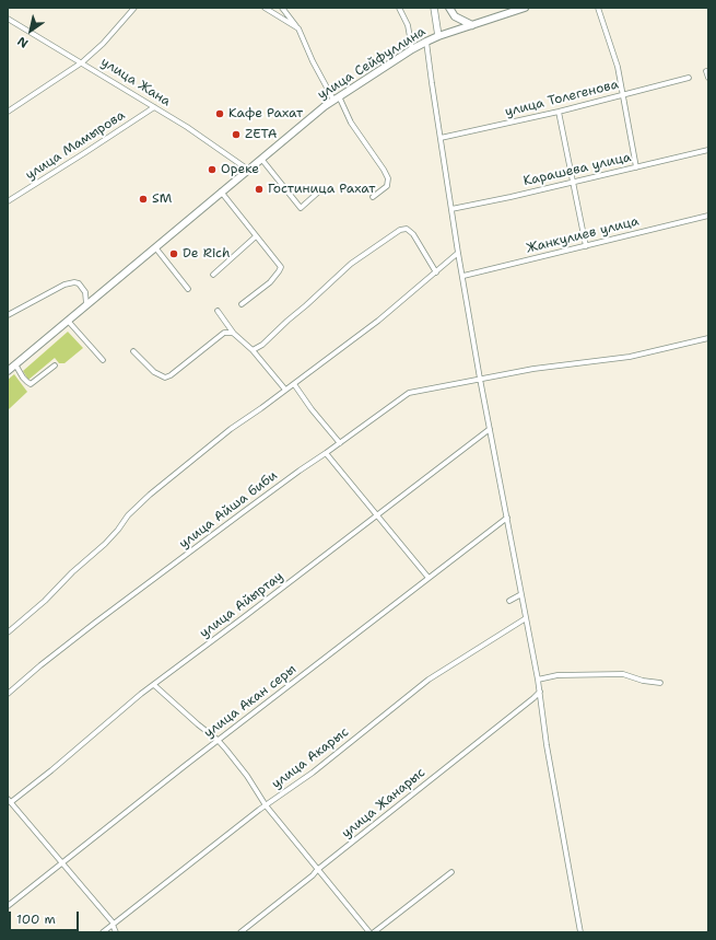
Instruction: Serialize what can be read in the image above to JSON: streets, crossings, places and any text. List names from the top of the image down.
{
  "streets": {
    "main road": ["улица Сейфуллина"],
    "street": [
      "улица Жана",
      "улица Толегенова",
      "улица Мамырова",
      "Карашева улица",
      "Жанкулиев улица",
      "улица Айша биби",
      "улица Айыртау",
      "улица Акан серы",
      "улица Акарыс",
      "улица Жанарыс"
    ]
  },
  "crossings": [
    ["улица Сейфуллина", "улица Жана"],
    ["улица Жана", "улица Мамырова"]
  ],
  "places": [
    "Кафе Рахат",
    "ZETA",
    "Ореке",
    "Гостиница Рахат",
    "SM",
    "De Rich"
  ],
  "scale_bar": "100 m",
  "north": "bottom left"
}
